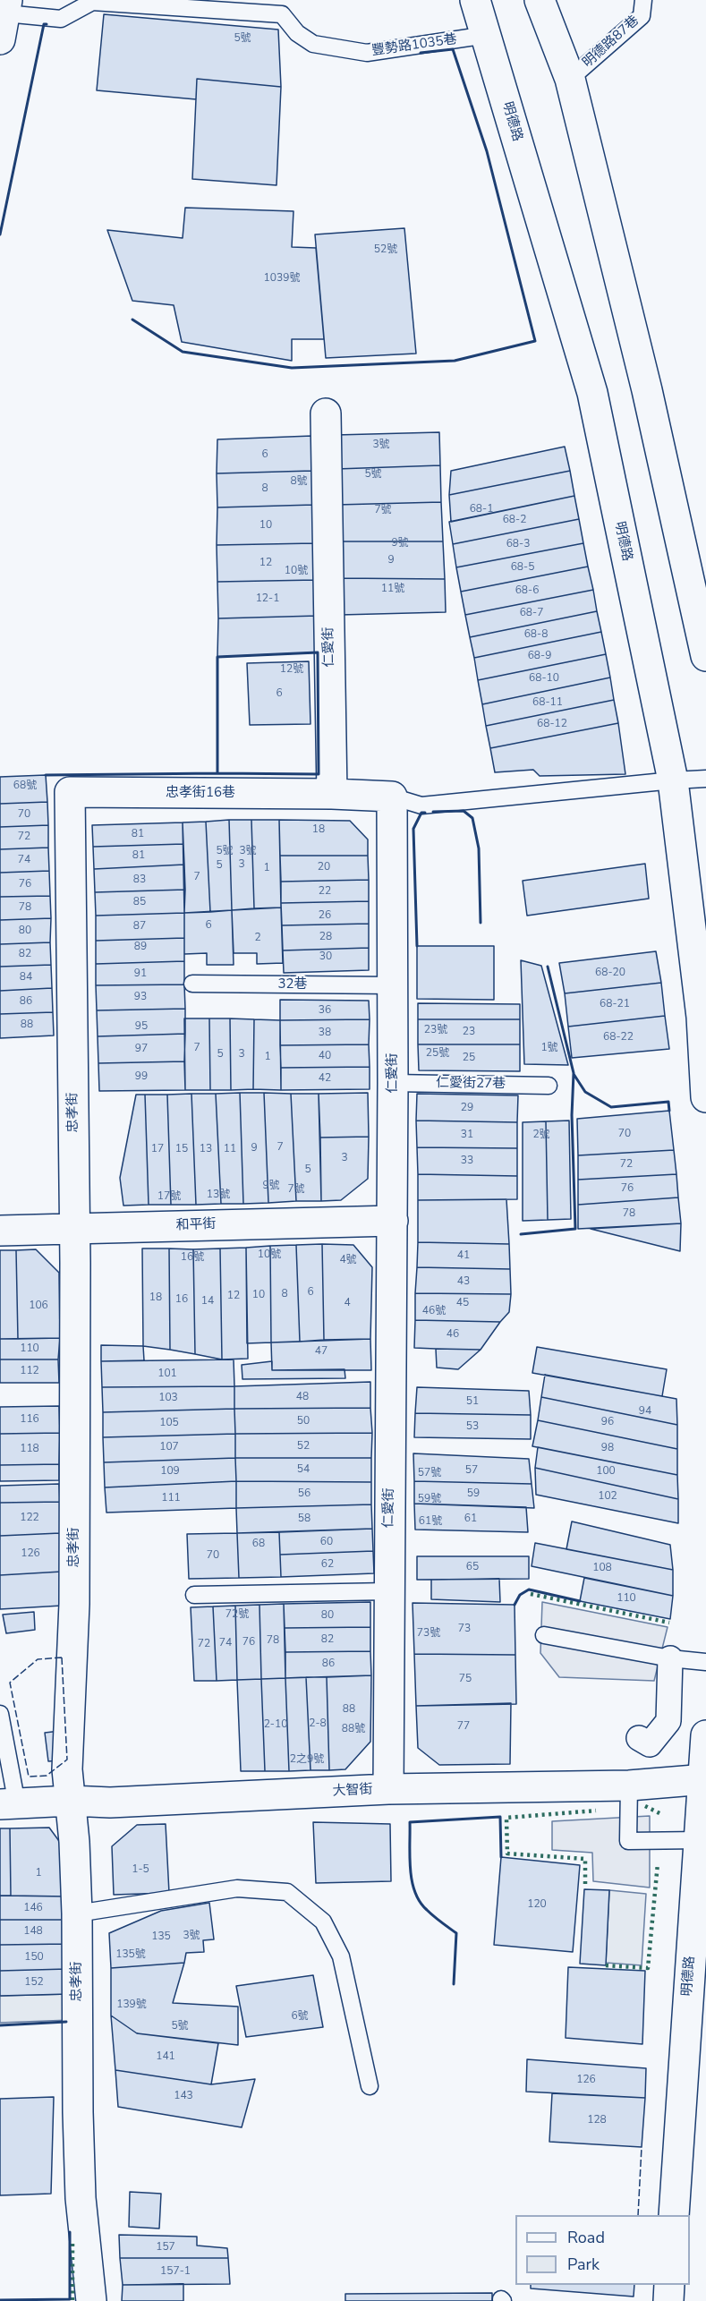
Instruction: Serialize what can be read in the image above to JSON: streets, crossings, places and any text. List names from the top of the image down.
{
  "streets": {
    "street": [
      "明德路",
      "仁愛街",
      "忠孝街16巷",
      "忠孝街",
      "和平街",
      "大智街"
    ],
    "lane": [
      "明德路87巷",
      "豐勢路1035巷",
      "32巷",
      "仁愛街27巷"
    ]
  },
  "crossings": [
    ["豐勢路1035巷", "明德路"],
    ["明德路", "大智街"],
    ["仁愛街", "忠孝街16巷"],
    ["仁愛街", "32巷"],
    ["仁愛街", "仁愛街27巷"],
    ["仁愛街", "和平街"],
    ["仁愛街", "大智街"],
    ["忠孝街16巷", "忠孝街"],
    ["忠孝街", "和平街"],
    ["忠孝街", "大智街"]
  ],
  "house_numbers": [
    "5號",
    "52號",
    "1039號",
    "3號",
    "6",
    "5號",
    "8號",
    "8",
    "68-1",
    "7號",
    "68-2",
    "10",
    "9號",
    "68-3",
    "9",
    "12",
    "68-5",
    "10號",
    "11號",
    "68-6",
    "12-1",
    "68-7",
    "68-8",
    "68-9",
    "12號",
    "68-10",
    "6",
    "68-11",
    "68-12",
    "68號",
    "70",
    "18",
    "81",
    "72",
    "5號",
    "3號",
    "81",
    "74",
    "3",
    "5",
    "20",
    "1",
    "7",
    "83",
    "76",
    "22",
    "85",
    "78",
    "26",
    "6",
    "87",
    "80",
    "28",
    "2",
    "89",
    "82",
    "30",
    "68-20",
    "91",
    "84",
    "93",
    "86",
    "68-21",
    "36",
    "88",
    "95",
    "23號",
    "23",
    "38",
    "68-22",
    "7",
    "1號",
    "97",
    "25號",
    "5",
    "3",
    "40",
    "1",
    "25",
    "99",
    "42",
    "29",
    "70",
    "31",
    "2號",
    "7",
    "9",
    "17",
    "15",
    "13",
    "11",
    "3",
    "33",
    "72",
    "5",
    "9號",
    "76",
    "7號",
    "13號",
    "17號",
    "78",
    "10號",
    "41",
    "16號",
    "4號",
    "43",
    "6",
    "8",
    "10",
    "12",
    "18",
    "16",
    "14",
    "4",
    "45",
    "106",
    "46號",
    "46",
    "110",
    "47",
    "112",
    "101",
    "48",
    "103",
    "51",
    "94",
    "116",
    "50",
    "96",
    "105",
    "53",
    "52",
    "107",
    "98",
    "118",
    "54",
    "57",
    "109",
    "100",
    "57號",
    "56",
    "59",
    "102",
    "111",
    "59號",
    "122",
    "58",
    "61",
    "61號",
    "60",
    "68",
    "126",
    "70",
    "62",
    "65",
    "108",
    "110",
    "72號",
    "80",
    "73",
    "73號",
    "82",
    "78",
    "76",
    "74",
    "72",
    "86",
    "75",
    "88",
    "2-8",
    "2-10",
    "77",
    "88號",
    "2之9號",
    "1-5",
    "1",
    "120",
    "146",
    "148",
    "3號",
    "135",
    "135號",
    "150",
    "152",
    "139號",
    "6號",
    "5號",
    "141",
    "126",
    "143",
    "128",
    "157",
    "157-1"
  ],
  "legend": ["Road", "Park"]
}
